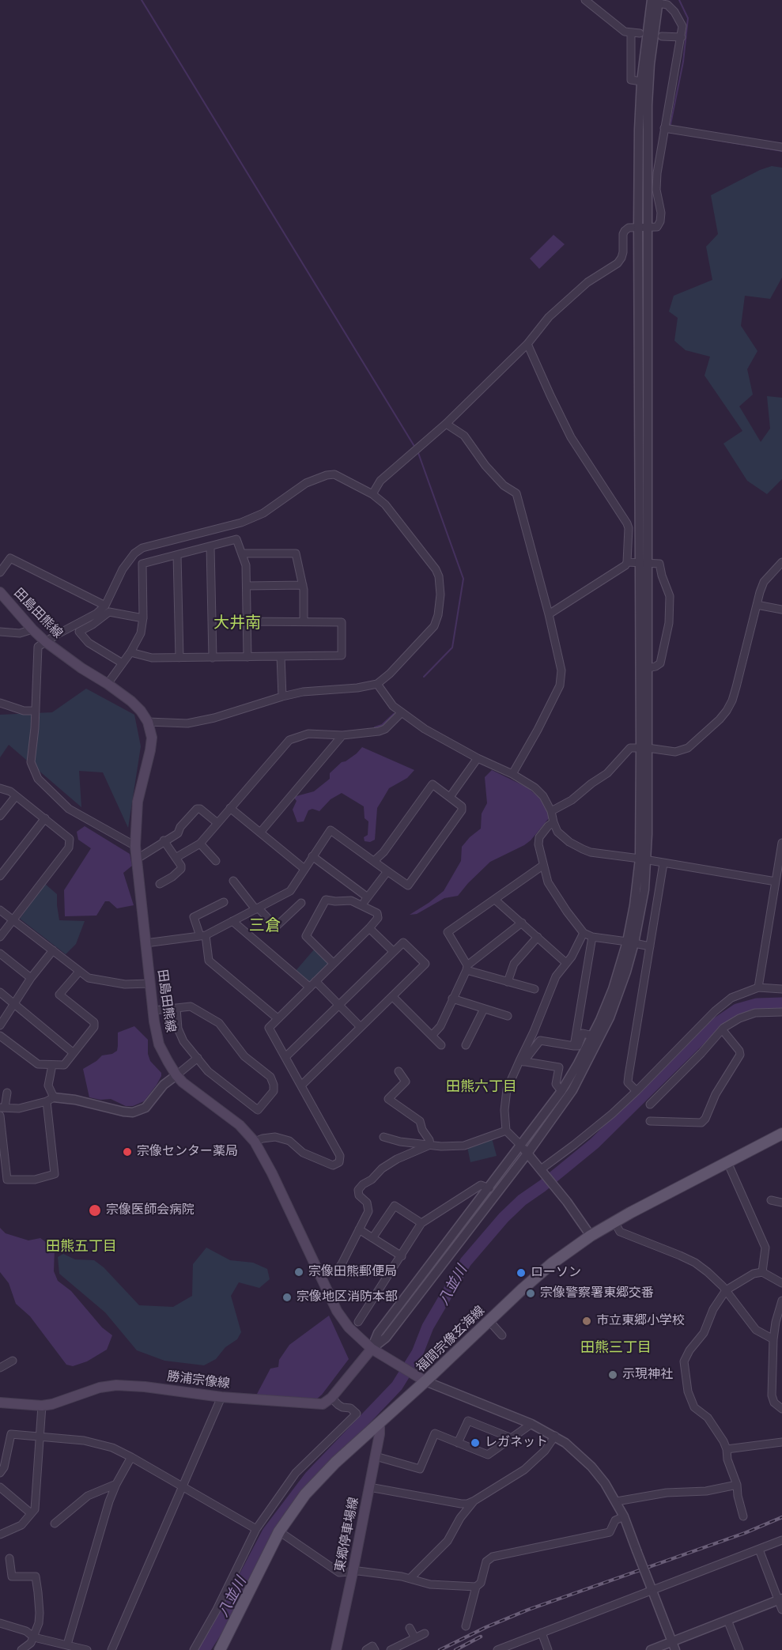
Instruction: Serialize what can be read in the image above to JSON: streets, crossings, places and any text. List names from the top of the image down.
{
  "streets": {
    "main road": [
      "田島田熊線",
      "福間宗像玄海線",
      "勝浦宗像線",
      "東郷停車場線"
    ]
  },
  "crossings": [
    ["田島田熊線", "福間宗像玄海線"],
    ["福間宗像玄海線", "東郷停車場線"]
  ],
  "districts": [
    "大井南",
    "三倉",
    "田熊六丁目",
    "田熊五丁目",
    "田熊三丁目"
  ],
  "water": ["八並川"],
  "places": [
    "宗像センター薬局",
    "宗像医師会病院",
    "宗像田熊郵便局",
    "ローソン",
    "宗像警察署東郷交番",
    "宗像地区消防本部",
    "市立東郷小学校",
    "示現神社",
    "レガネット"
  ]
}
